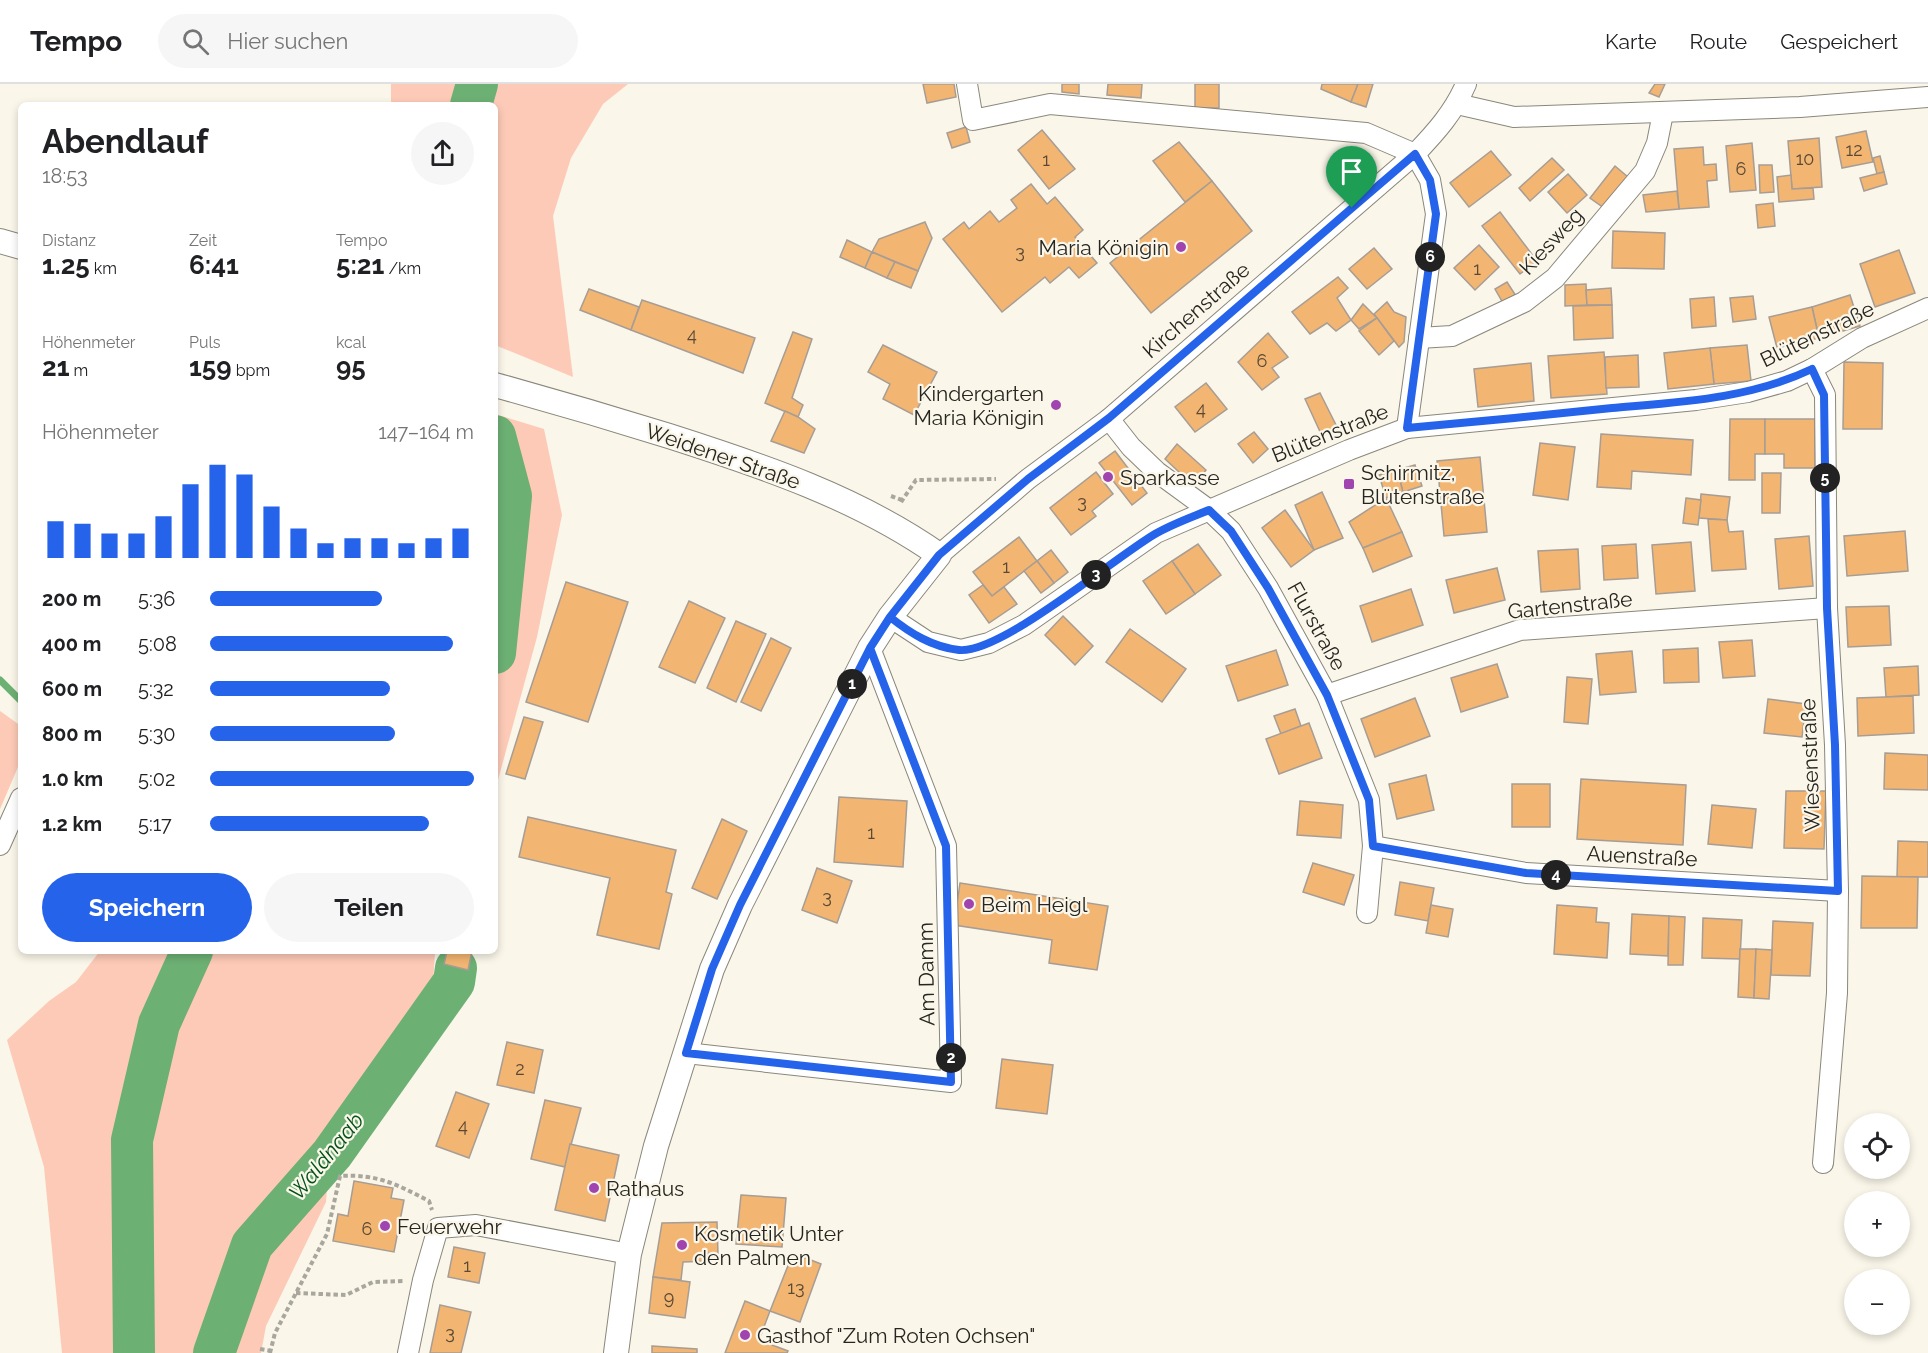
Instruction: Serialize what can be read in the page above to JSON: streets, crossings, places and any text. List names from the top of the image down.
{
  "streets": {
    "street": [
      "Kiesweg",
      "Kirchenstraße",
      "Blütenstraße",
      "Weidener Straße",
      "Gartenstraße",
      "Flurstraße",
      "Wiesenstraße",
      "Auenstraße",
      "Am Damm"
    ]
  },
  "crossings": [
    ["Kirchenstraße", "Weidener Straße"],
    ["Kirchenstraße", "Flurstraße"],
    ["Blütenstraße", "Flurstraße"],
    ["Blütenstraße", "Wiesenstraße"],
    ["Gartenstraße", "Flurstraße"],
    ["Gartenstraße", "Wiesenstraße"],
    ["Flurstraße", "Auenstraße"],
    ["Wiesenstraße", "Auenstraße"]
  ],
  "water": ["Waldnaab"],
  "places": {
    "other": [
      "Maria Königin",
      "Kindergarten Maria Königin",
      "Sparkasse",
      "Beim Heigl",
      "Rathaus",
      "Feuerwehr",
      "Kosmetik Unter den Palmen",
      "Gasthof \"Zum Roten Ochsen\""
    ],
    "transit": ["Schirmitz, Blütenstraße"]
  },
  "house_numbers": [
    "12",
    "10",
    "1",
    "6",
    "3",
    "1",
    "4",
    "6",
    "4",
    "3",
    "1",
    "1",
    "3",
    "2",
    "4",
    "6",
    "1",
    "13",
    "9",
    "3"
  ],
  "page": {
    "header": "Tempo",
    "search": "Hier suchen",
    "nav": ["Karte", "Route", "Gespeichert"],
    "heading": ["Abendlauf", "18:53"],
    "stats": [
      ["Distanz", "1.25 km"],
      ["Zeit", "6:41"],
      ["Tempo", "5:21 /km"],
      ["Höhenmeter", "21 m"],
      ["Puls", "159 bpm"],
      ["kcal", "95"]
    ],
    "pins": [
      "6",
      "5",
      "3",
      "1",
      "4",
      "2"
    ],
    "chart": ["Höhenmeter", "147–164 m"],
    "list": [
      {
        "name": "200 m",
        "note": "5:36"
      },
      {
        "name": "400 m",
        "note": "5:08"
      },
      {
        "name": "600 m",
        "note": "5:32"
      },
      {
        "name": "800 m",
        "note": "5:30"
      },
      {
        "name": "1.0 km",
        "note": "5:02"
      },
      {
        "name": "1.2 km",
        "note": "5:17"
      }
    ],
    "buttons": ["Speichern", "Teilen"],
    "map_buttons": ["+", "−"]
  }
}
